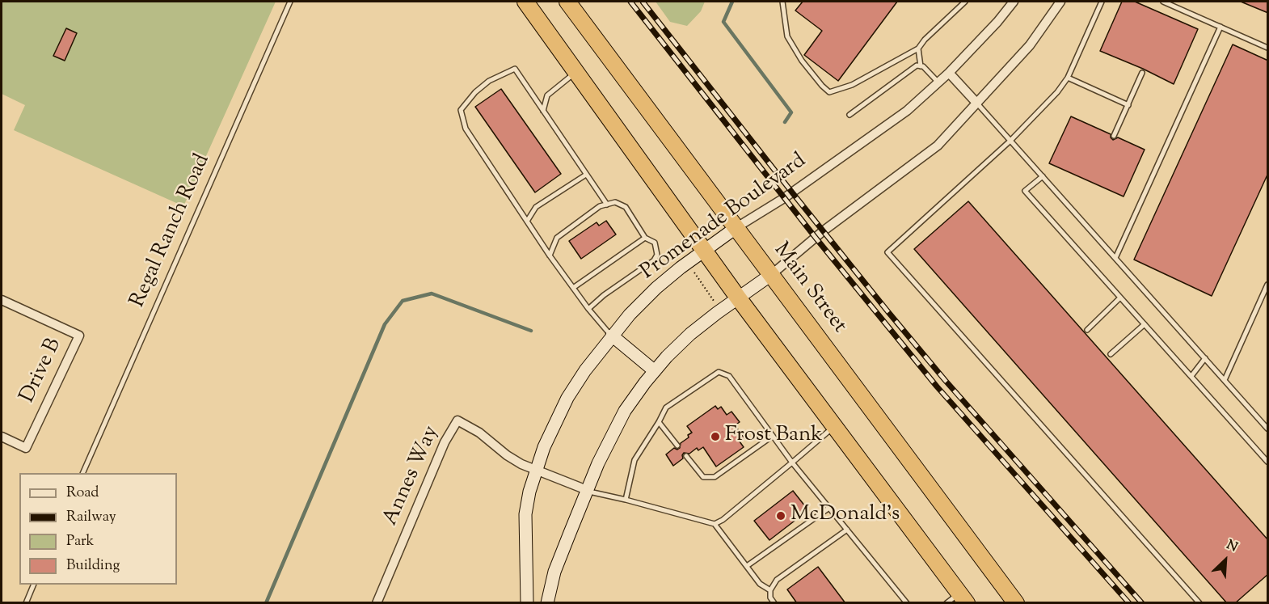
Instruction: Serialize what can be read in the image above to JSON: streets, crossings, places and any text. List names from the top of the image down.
{
  "streets": {
    "highway": ["Main Street"],
    "street": ["Promenade Boulevard", "Drive B", "Annes Way"],
    "lane": ["Regal Ranch Road"]
  },
  "crossings": [
    ["Promenade Boulevard", "Main Street"],
    ["Promenade Boulevard", "Annes Way"]
  ],
  "places": ["Frost Bank", "McDonald's"],
  "legend": [
    "Road",
    "Railway",
    "Park",
    "Building"
  ],
  "north": "top right"
}
